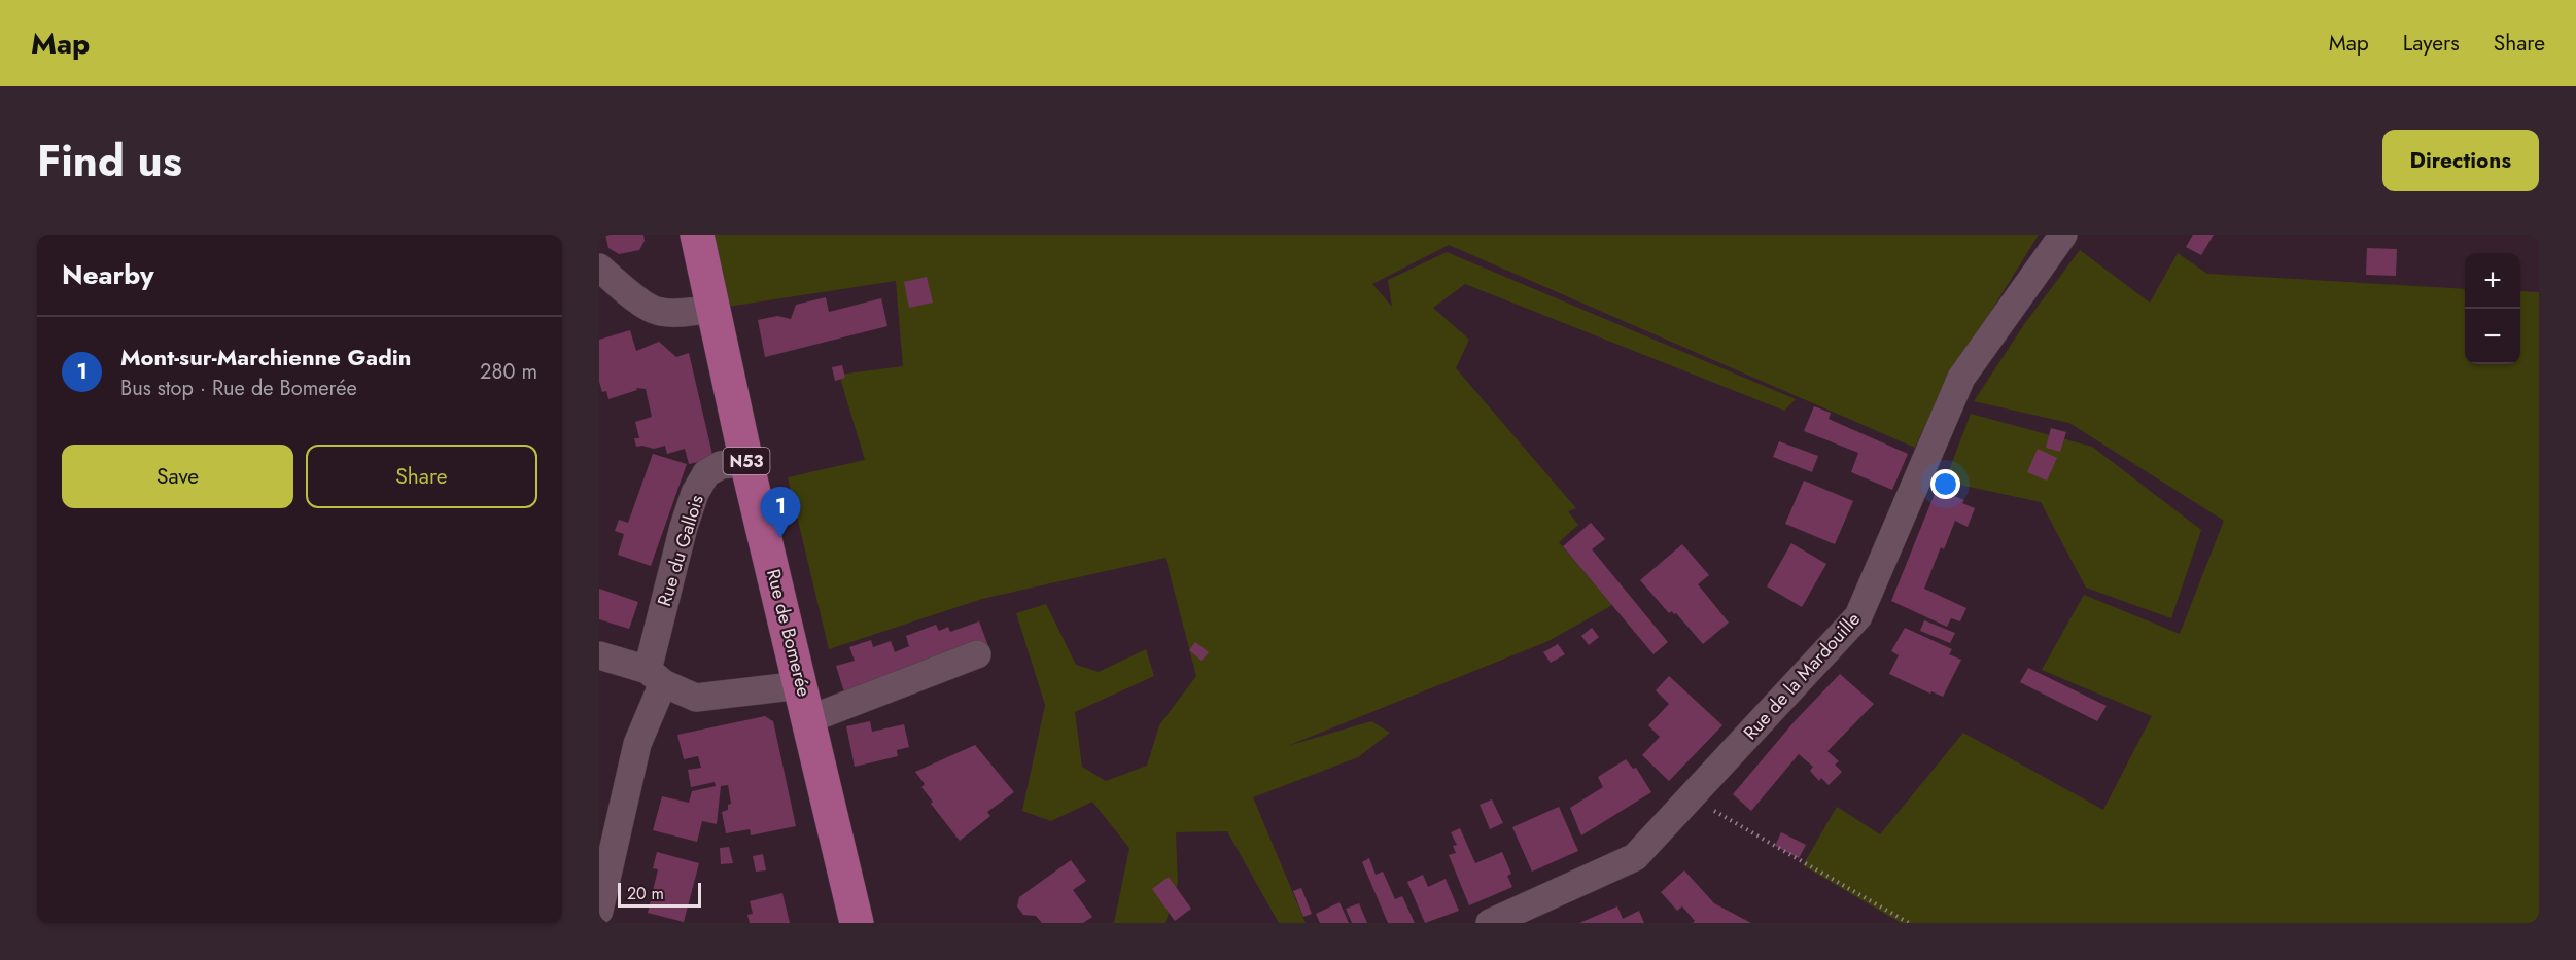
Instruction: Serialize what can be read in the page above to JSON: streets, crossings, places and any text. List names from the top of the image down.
{
  "streets": {
    "main road": ["N53", "Rue de Bomerée"],
    "street": ["Rue du Gallois", "Rue de la Mardouille"]
  },
  "crossings": [
    ["Rue du Gallois", "Rue de Bomerée"]
  ],
  "scale_bar": "20 m",
  "page": {
    "header": "Map",
    "nav": ["Map", "Layers", "Share"],
    "title": "Find us",
    "buttons": [
      "Directions",
      ["Save", "Share"]
    ],
    "heading": "Nearby",
    "map_buttons": ["+", "−"],
    "list": [
      {
        "mark": "1",
        "name": "Mont-sur-Marchienne Gadin",
        "note": "Bus stop · Rue de Bomerée",
        "value": "280 m"
      }
    ],
    "pins": "1",
    "scale": "20 m"
  }
}
